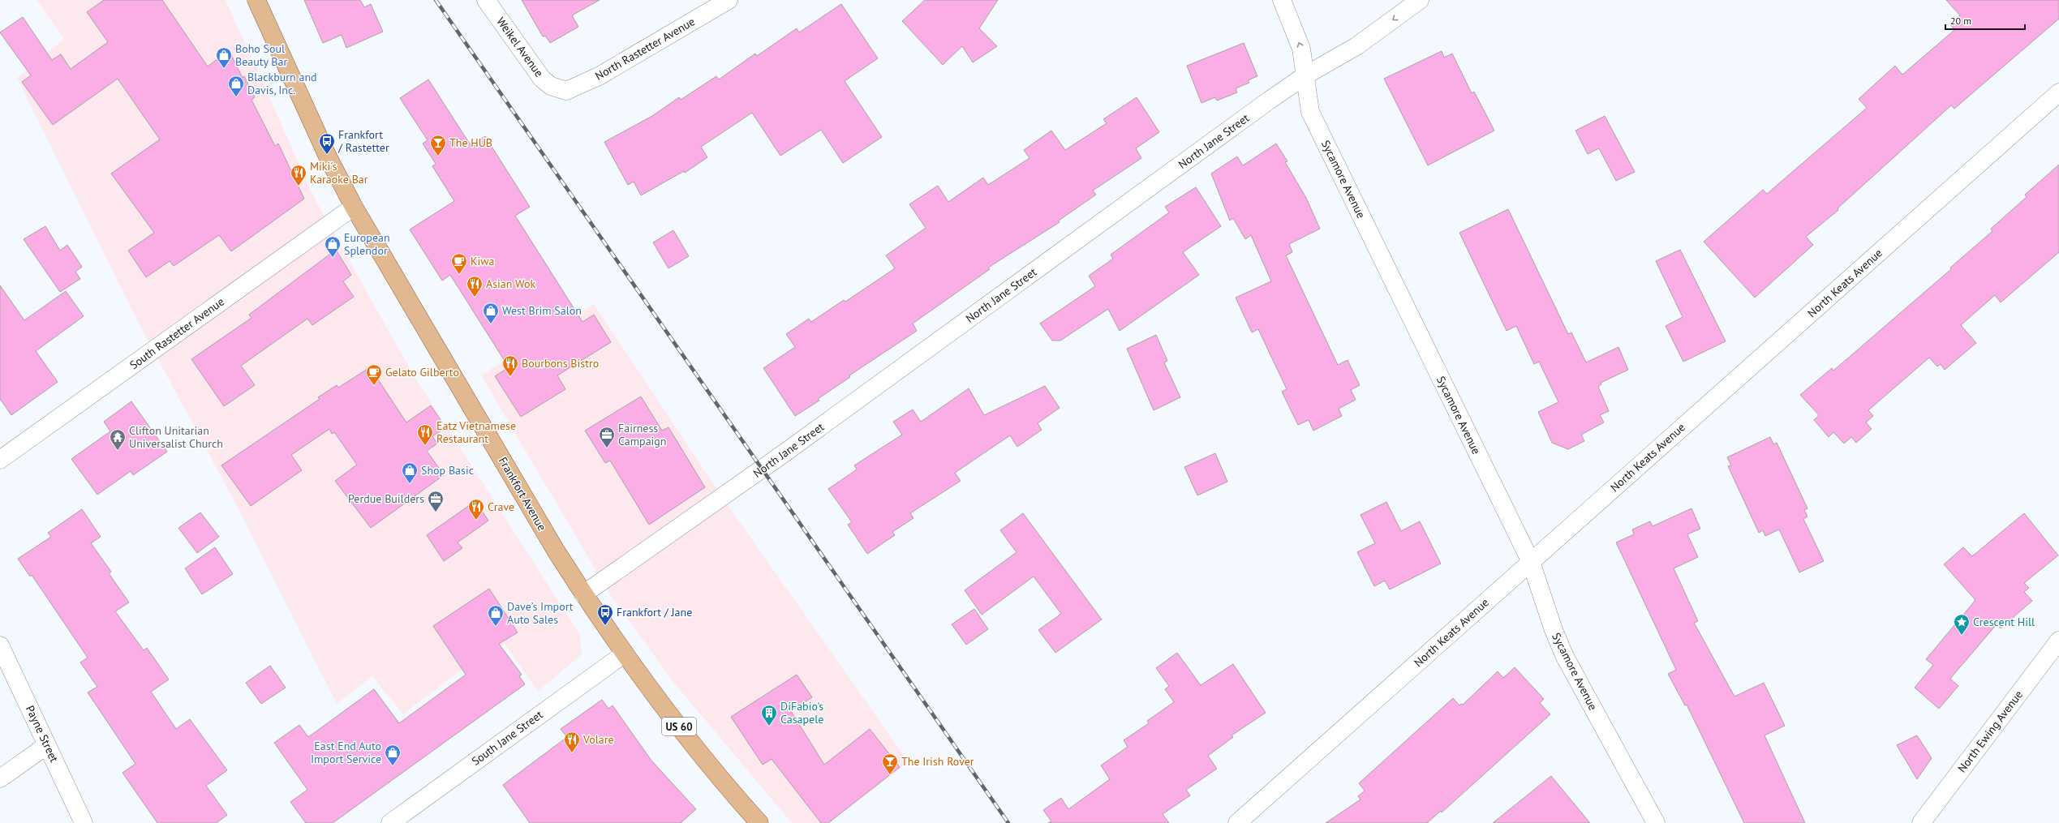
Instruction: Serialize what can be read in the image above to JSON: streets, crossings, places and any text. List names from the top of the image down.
{
  "streets": {
    "main road": ["Frankfort Avenue", "US 60"],
    "street": [
      "Weikel Avenue",
      "North Rastetter Avenue",
      "North Jane Street",
      "Sycamore Avenue",
      "North Keats Avenue",
      "South Rastetter Avenue",
      "North Ewing Avenue",
      "Payne Street",
      "South Jane Street"
    ]
  },
  "crossings": [
    ["Weikel Avenue", "North Rastetter Avenue"],
    ["North Jane Street", "Sycamore Avenue"],
    ["North Jane Street", "Frankfort Avenue"],
    ["Sycamore Avenue", "North Keats Avenue"],
    ["South Rastetter Avenue", "Frankfort Avenue"],
    ["Frankfort Avenue", "South Jane Street"]
  ],
  "places": {
    "shop": [
      "Boho Soul Beauty Bar",
      "Blackburn and Davis, Inc.",
      "European Splendor",
      "West Brim Salon",
      "Shop Basic",
      "Dave’s Import Auto Sales",
      "East End Auto Import Service"
    ],
    "bus stop": ["Frankfort / Rastetter", "Frankfort / Jane"],
    "bar": ["The HUB", "The Irish Rover"],
    "restaurant": [
      "Miki's Karaoke Bar",
      "Asian Wok",
      "Bourbons Bistro",
      "Eatz Vietnamese Restaurant",
      "Crave",
      "Volare"
    ],
    "cafe": ["Kiwa", "Gelato Gilberto"],
    "office": ["Fairness Campaign", "Perdue Builders"],
    "temple": ["Clifton Unitarian Universalist Church"],
    "place": ["Crescent Hill"],
    "building": ["DiFabio's Casapele"]
  },
  "scale_bar": "20 m"
}
